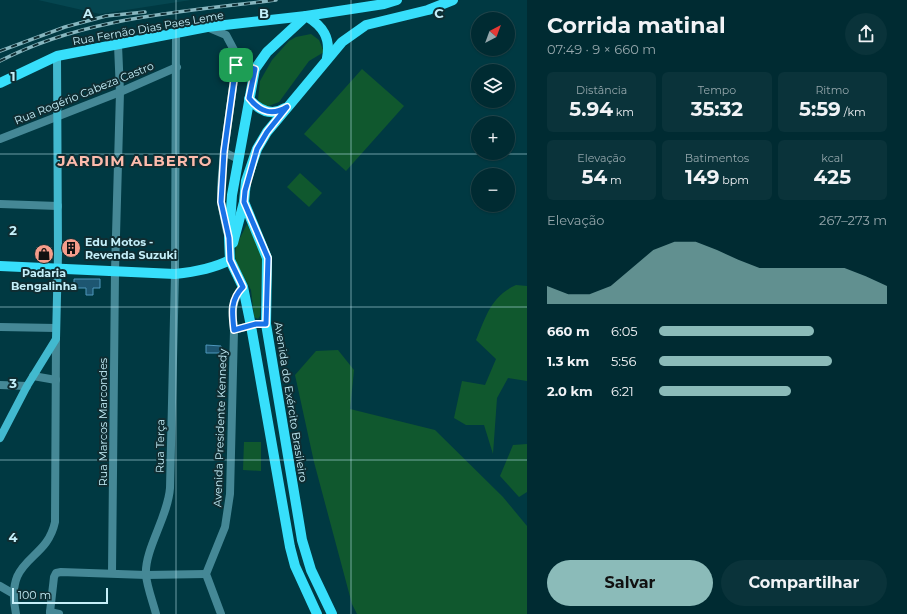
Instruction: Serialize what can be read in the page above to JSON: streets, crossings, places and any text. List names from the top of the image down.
{
  "streets": {
    "main road": ["Rua Fernão Dias Paes Leme", "Avenida do Exército Brasileiro"],
    "street": [
      "Rua Rogério Cabeza Castro",
      "Rua Marcos Marcondes",
      "Avenida Presidente Kennedy",
      "Rua Terça"
    ]
  },
  "crossings": [
    ["Rua Fernão Dias Paes Leme", "Rua Marcos Marcondes"],
    ["Rua Fernão Dias Paes Leme", "Rua Terça"],
    ["Rua Rogério Cabeza Castro", "Rua Marcos Marcondes"],
    ["Rua Rogério Cabeza Castro", "Rua Terça"]
  ],
  "districts": ["JARDIM ALBERTO"],
  "places": {
    "building": ["Edu Motos - Revenda Suzuki"],
    "shop": ["Padaria Bengalinha"]
  },
  "scale_bar": "100 m",
  "north": "top right",
  "page": {
    "heading": ["Corrida matinal", "07:49 · 9 × 660 m"],
    "map_buttons": ["+", "−"],
    "stats": [
      ["Distância", "5.94 km"],
      ["Tempo", "35:32"],
      ["Ritmo", "5:59 /km"],
      ["Elevação", "54 m"],
      ["Batimentos", "149 bpm"],
      ["kcal", "425"]
    ],
    "chart": ["Elevação", "267–273 m"],
    "list": [
      {
        "name": "660 m",
        "note": "6:05"
      },
      {
        "name": "1.3 km",
        "note": "5:56"
      },
      {
        "name": "2.0 km",
        "note": "6:21"
      }
    ],
    "buttons": ["Salvar", "Compartilhar"],
    "scale": "100 m"
  },
  "grid": {
    "columns": ["A", "B", "C"],
    "rows": [
      "1",
      "2",
      "3",
      "4"
    ]
  }
}
